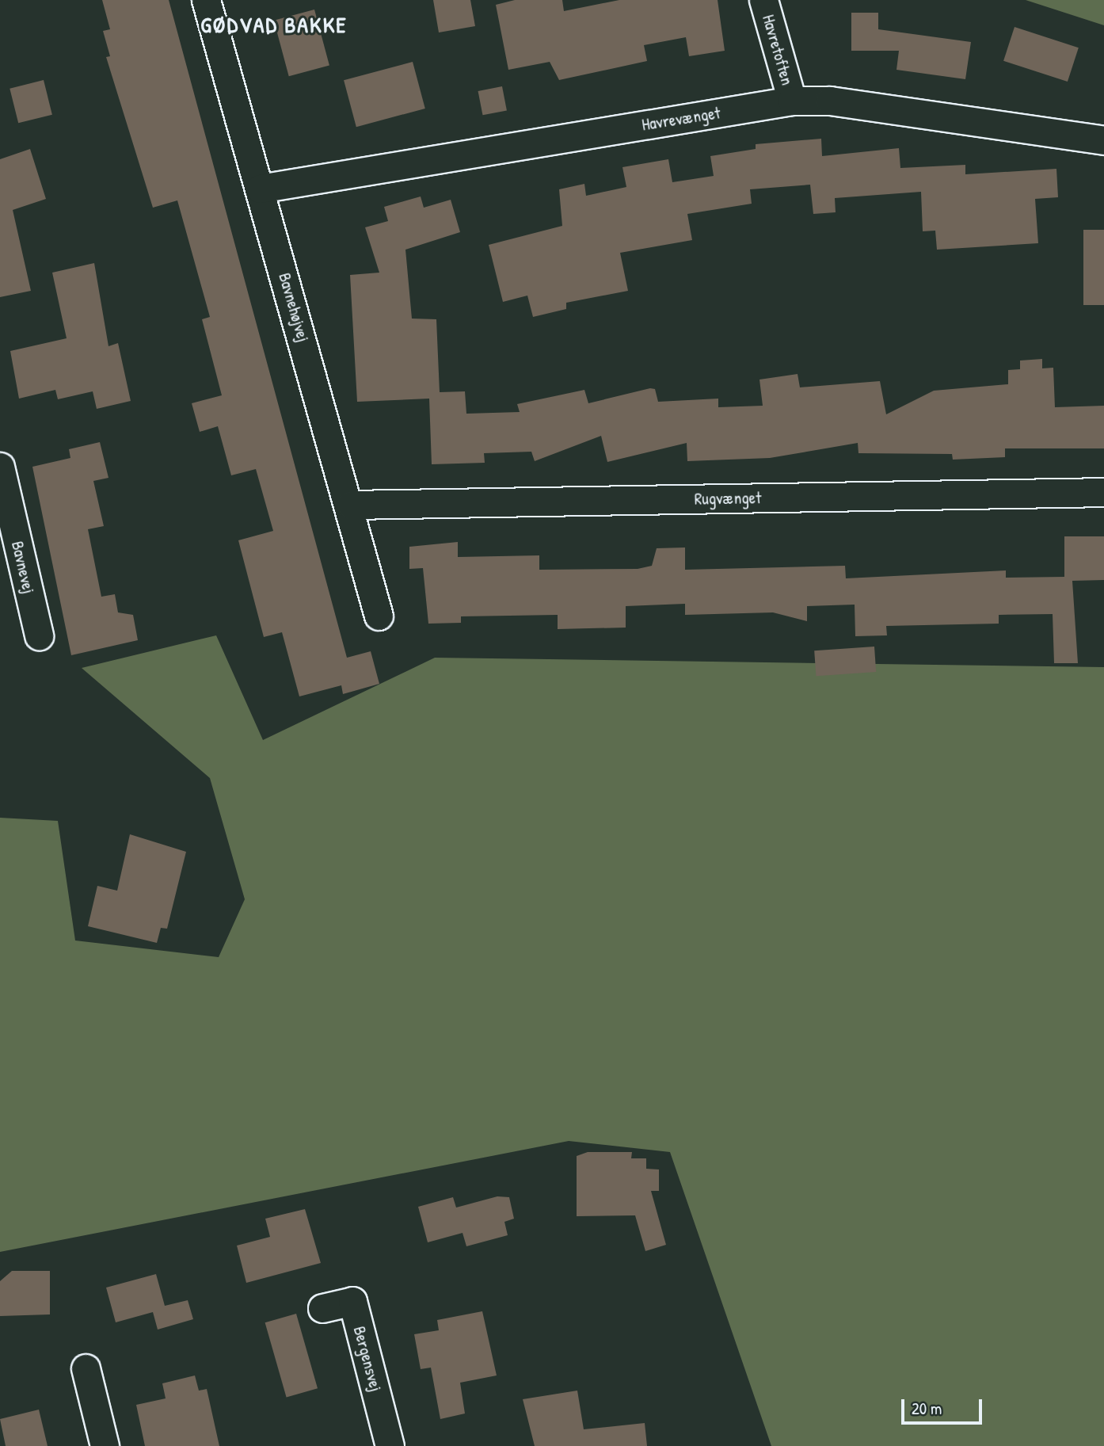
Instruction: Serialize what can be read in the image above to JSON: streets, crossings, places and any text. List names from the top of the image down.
{
  "streets": {
    "street": [
      "Havretoften",
      "Havrevænget",
      "Bavnehøjvej",
      "Rugvænget",
      "Bavnevej",
      "Bergensvej"
    ]
  },
  "crossings": [
    ["Havretoften", "Havrevænget"],
    ["Havrevænget", "Bavnehøjvej"],
    ["Bavnehøjvej", "Rugvænget"]
  ],
  "districts": ["GØDVAD BAKKE"],
  "scale_bar": "20 m"
}
